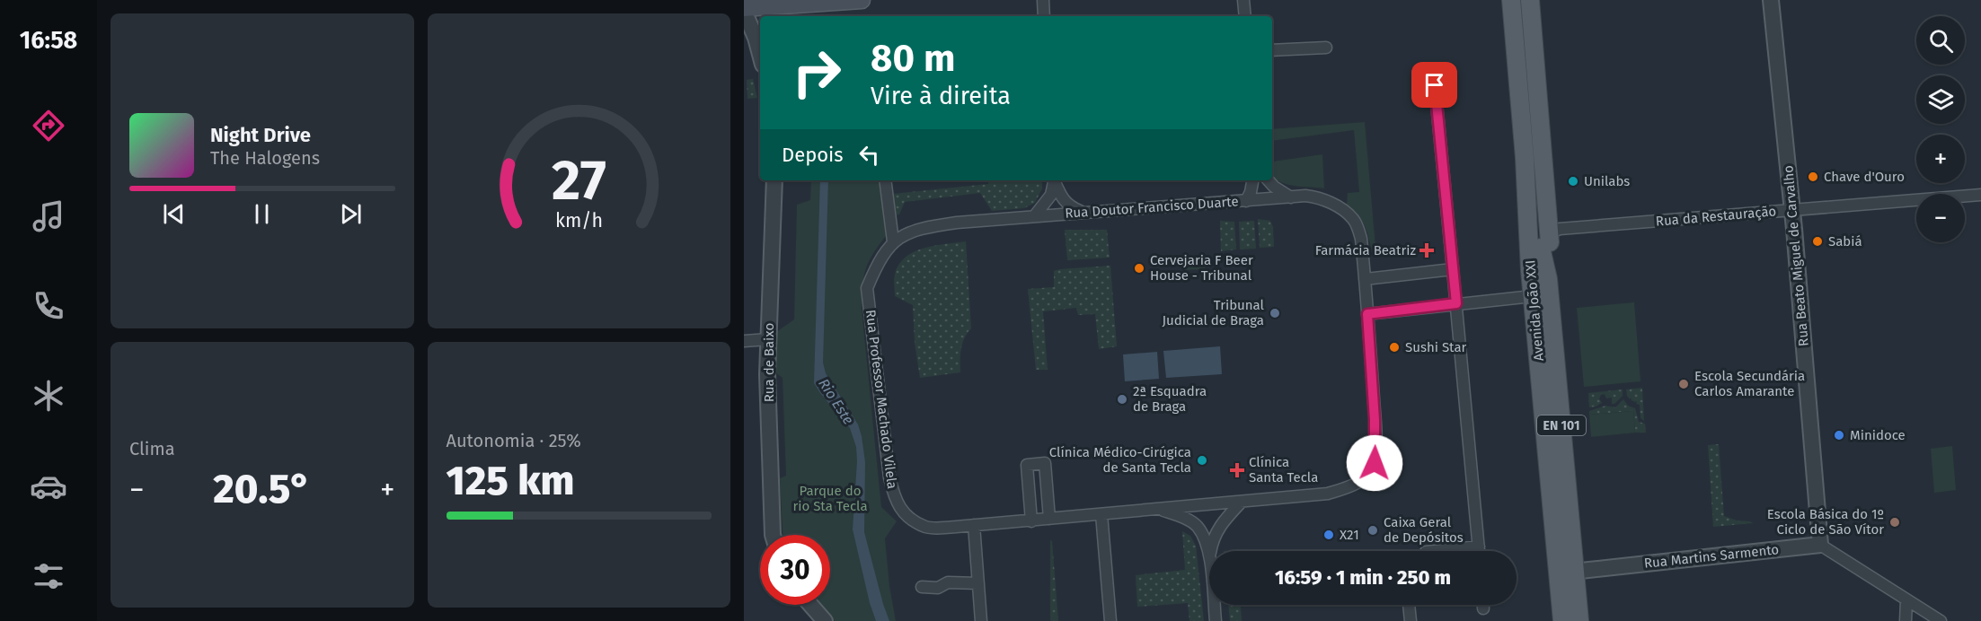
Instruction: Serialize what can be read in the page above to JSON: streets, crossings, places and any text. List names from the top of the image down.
{
  "streets": {
    "main road": ["Avenida João XXI", "EN 101"],
    "street": [
      "Rua Doutor Francisco Duarte",
      "Rua da Restauração",
      "Rua Beato Miguel de Carvalho",
      "Rua de Baixo",
      "Rua Professor Machado Vilela",
      "Rua Martins Sarmento"
    ]
  },
  "crossings": [
    ["Rua Doutor Francisco Duarte", "Rua Professor Machado Vilela"],
    ["Rua da Restauração", "Rua Beato Miguel de Carvalho"],
    ["Rua da Restauração", "Avenida João XXI"],
    ["Rua Beato Miguel de Carvalho", "Rua Martins Sarmento"],
    ["Avenida João XXI", "Rua Martins Sarmento"]
  ],
  "water": ["Rio Este"],
  "parks": ["Parque do rio Sta Tecla"],
  "places": {
    "other": [
      "Chave d'Ouro",
      "Unilabs",
      "Sabiá",
      "Cervejaria F Beer House - Tribunal",
      "Tribunal Judicial de Braga",
      "Sushi Star",
      "Escola Secundária Carlos Amarante",
      "2ª Esquadra de Braga",
      "Minidoce",
      "Clínica Médico-Cirúgica de Santa Tecla",
      "Escola Básica do 1º Ciclo de São Vítor",
      "Caixa Geral de Depósitos",
      "X21"
    ],
    "health": ["Farmácia Beatriz", "Clínica Santa Tecla"]
  },
  "page": {
    "tabs": "16:58",
    "map_buttons": ["+", "−"],
    "turn": ["80 m", "Vire à direita"],
    "song": ["Night Drive", "The Halogens"],
    "then": "Depois",
    "tile": [
      "Clima",
      ["Autonomia · 25%", "125 km"]
    ],
    "heat": ["−", "20.5°", "+"],
    "limit": "30",
    "trip": "16:59 · 1 min · 250 m",
    "gauge": ["27", "km/h"]
  }
}
